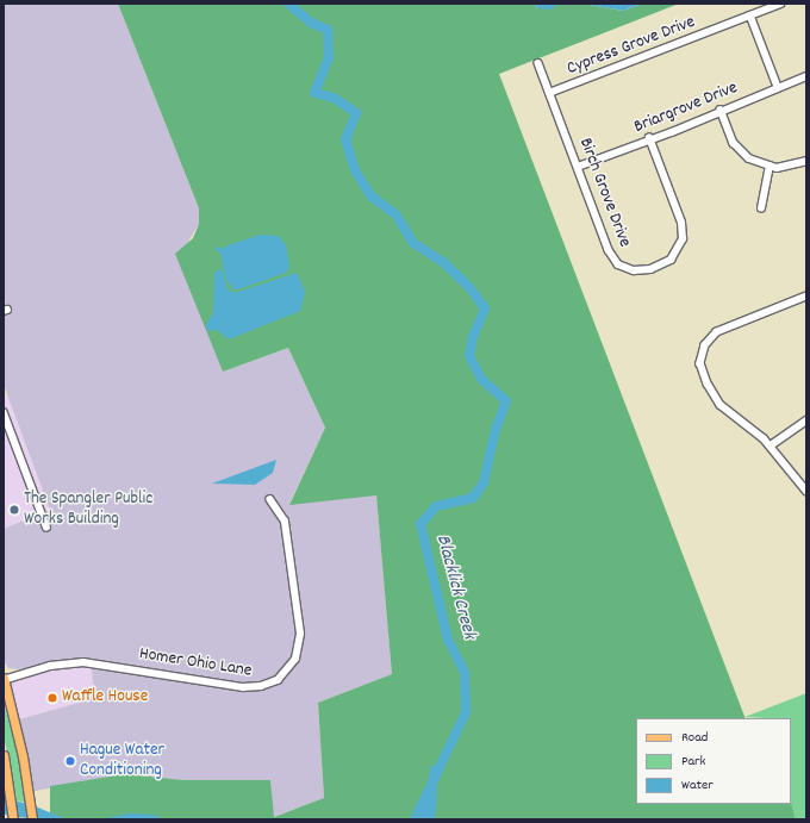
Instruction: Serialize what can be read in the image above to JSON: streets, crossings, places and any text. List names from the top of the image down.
{
  "streets": {
    "street": [
      "Cypress Grove Drive",
      "Briargrove Drive",
      "Birch Grove Drive",
      "Homer Ohio Lane"
    ]
  },
  "crossings": [
    ["Cypress Grove Drive", "Birch Grove Drive"],
    ["Briargrove Drive", "Birch Grove Drive"]
  ],
  "water": ["Blacklick Creek"],
  "places": ["The Spangler Public Works Building", "Waffle House", "Hague Water Conditioning"],
  "legend": ["Road", "Park", "Water"]
}
